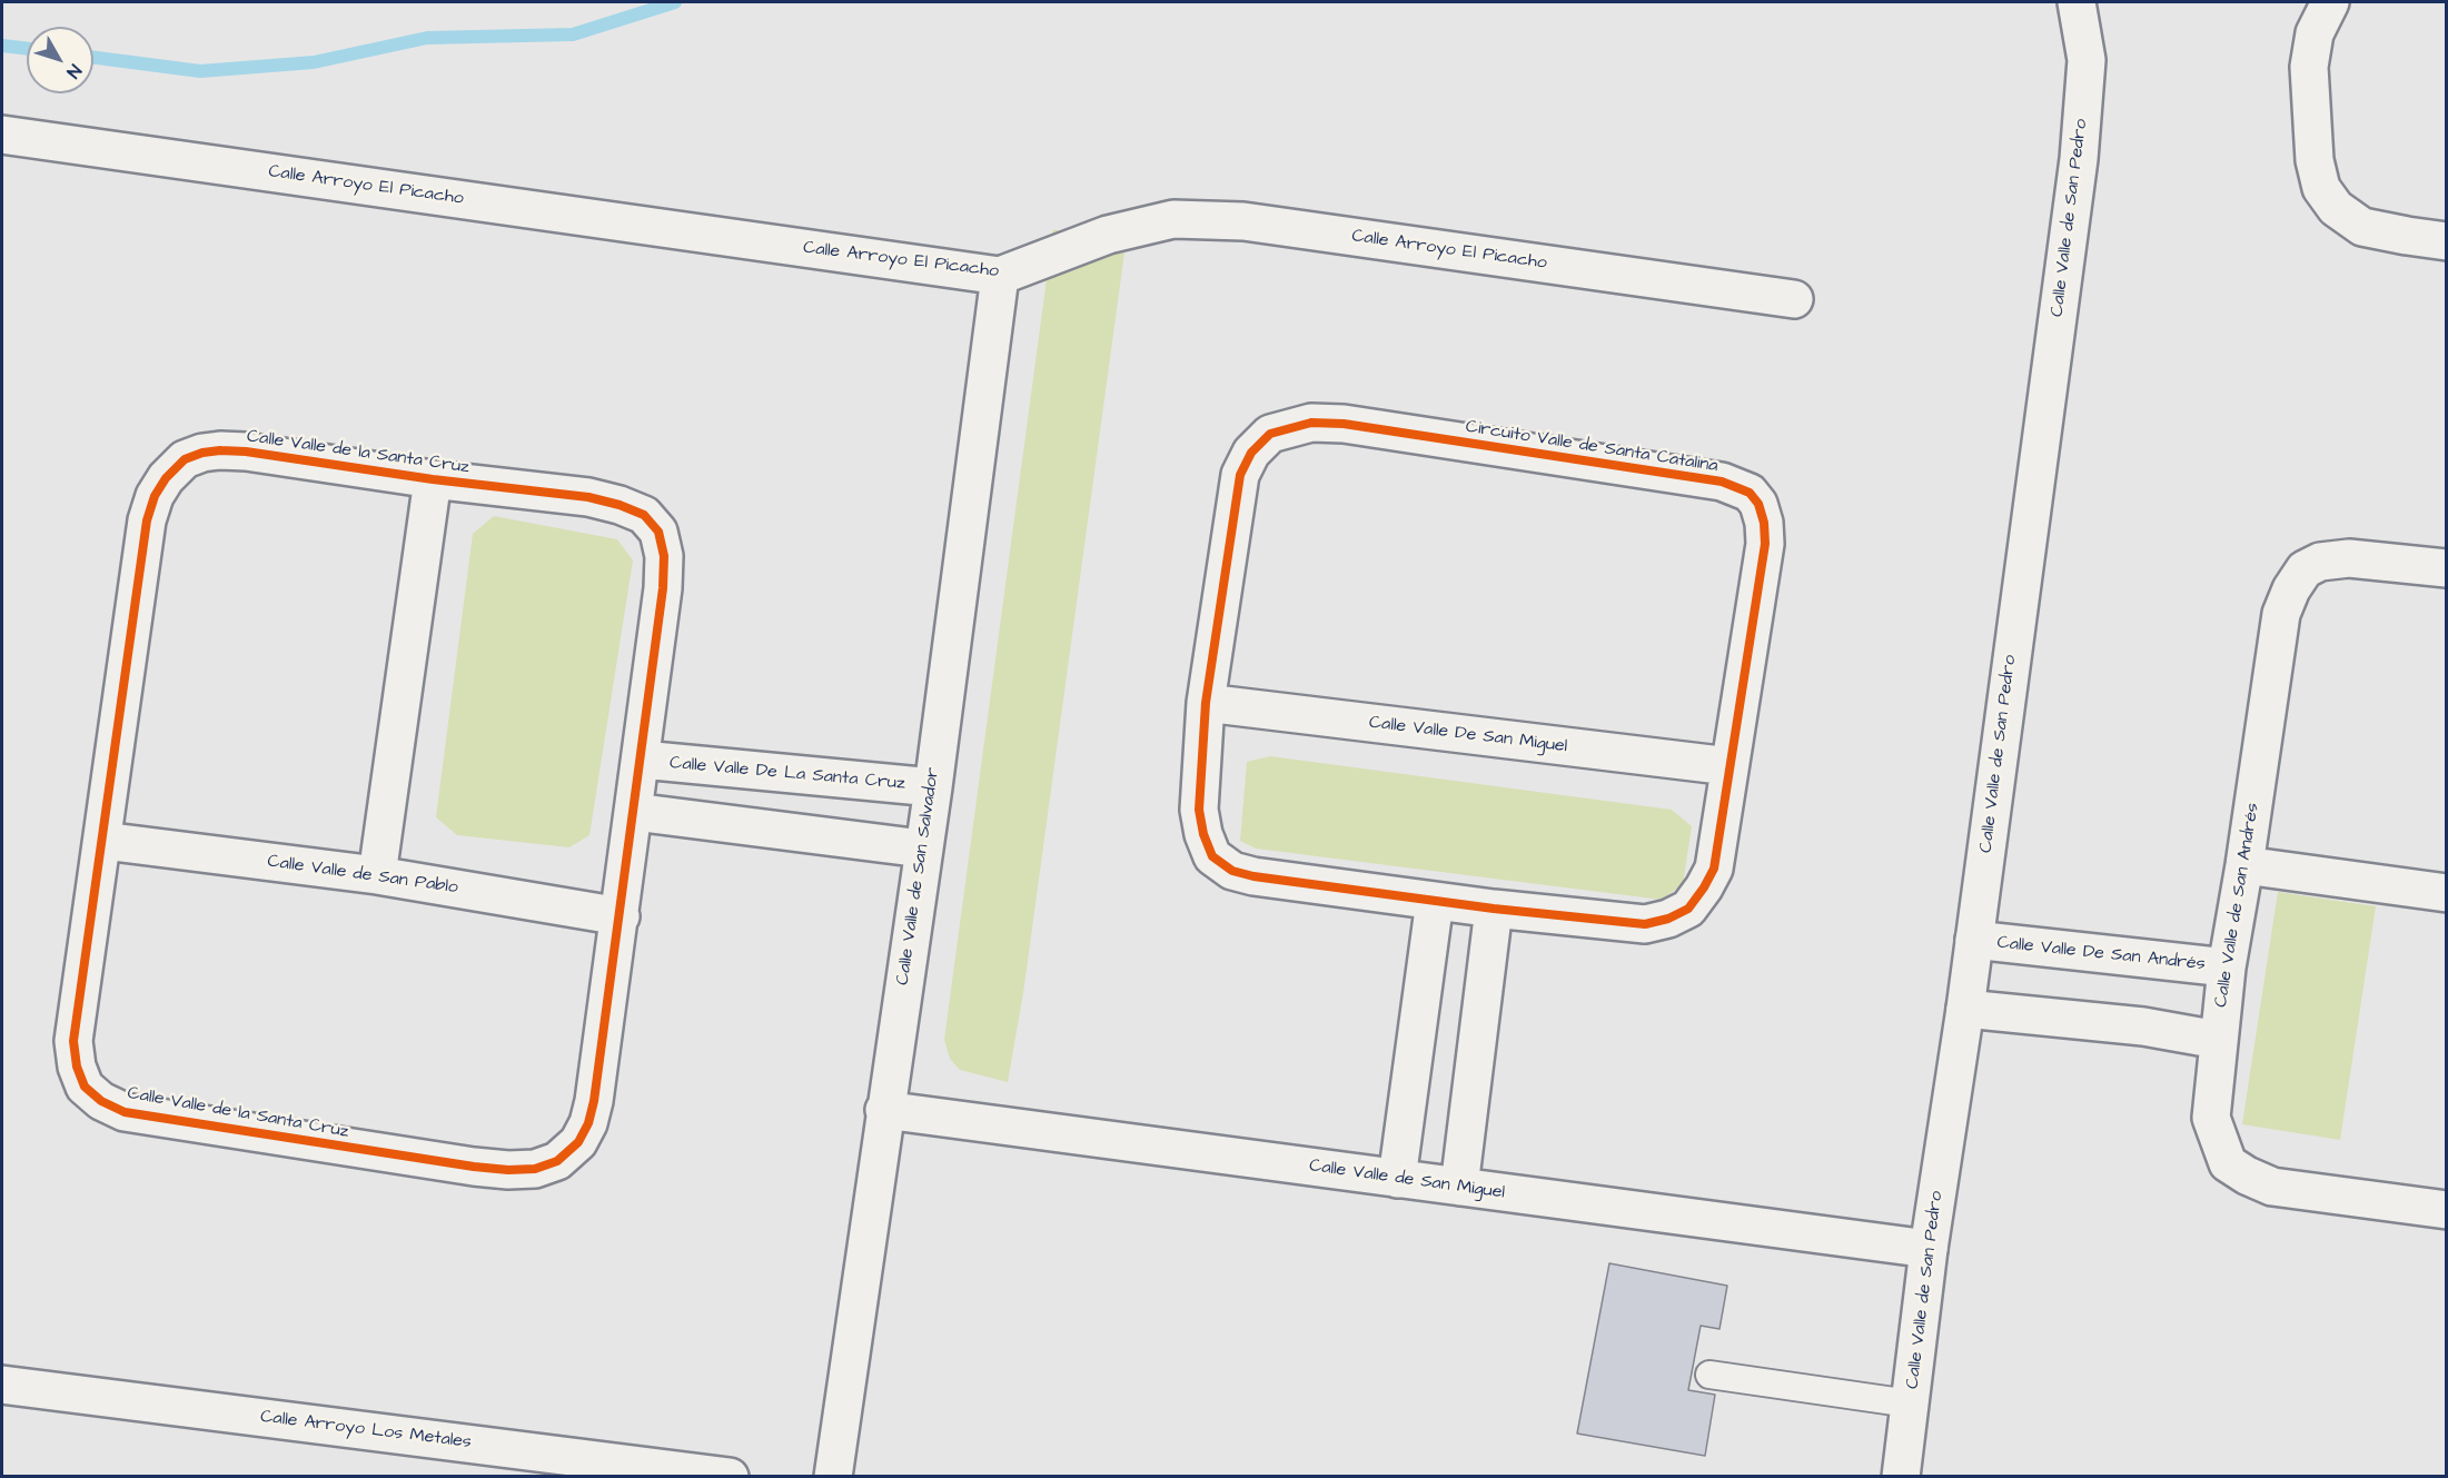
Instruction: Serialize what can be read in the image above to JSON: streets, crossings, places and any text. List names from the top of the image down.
{
  "streets": {
    "street": [
      "Calle Arroyo El Picacho",
      "Calle Valle de San Pedro",
      "Circuito Valle de Santa Catalina",
      "Calle Valle de la Santa Cruz",
      "Calle Valle De San Miguel",
      "Calle Valle De La Santa Cruz",
      "Calle Valle de San Pablo",
      "Calle Valle de San Salvador",
      "Calle Valle de San Andrés",
      "Calle Valle De San Andrés",
      "Calle Valle de San Miguel",
      "Calle Arroyo Los Metales"
    ]
  },
  "crossings": [
    ["Calle Arroyo El Picacho", "Calle Valle de San Salvador"],
    ["Calle Valle de San Pedro", "Calle Valle De San Andrés"],
    ["Calle Valle de San Pedro", "Calle Valle de San Miguel"],
    ["Circuito Valle de Santa Catalina", "Calle Valle De San Miguel"],
    ["Calle Valle de la Santa Cruz", "Calle Valle De La Santa Cruz"],
    ["Calle Valle de la Santa Cruz", "Calle Valle de San Pablo"],
    ["Calle Valle De La Santa Cruz", "Calle Valle de San Salvador"],
    ["Calle Valle de San Salvador", "Calle Valle de San Miguel"],
    ["Calle Valle de San Andrés", "Calle Valle De San Andrés"]
  ],
  "north": "bottom right"
}
